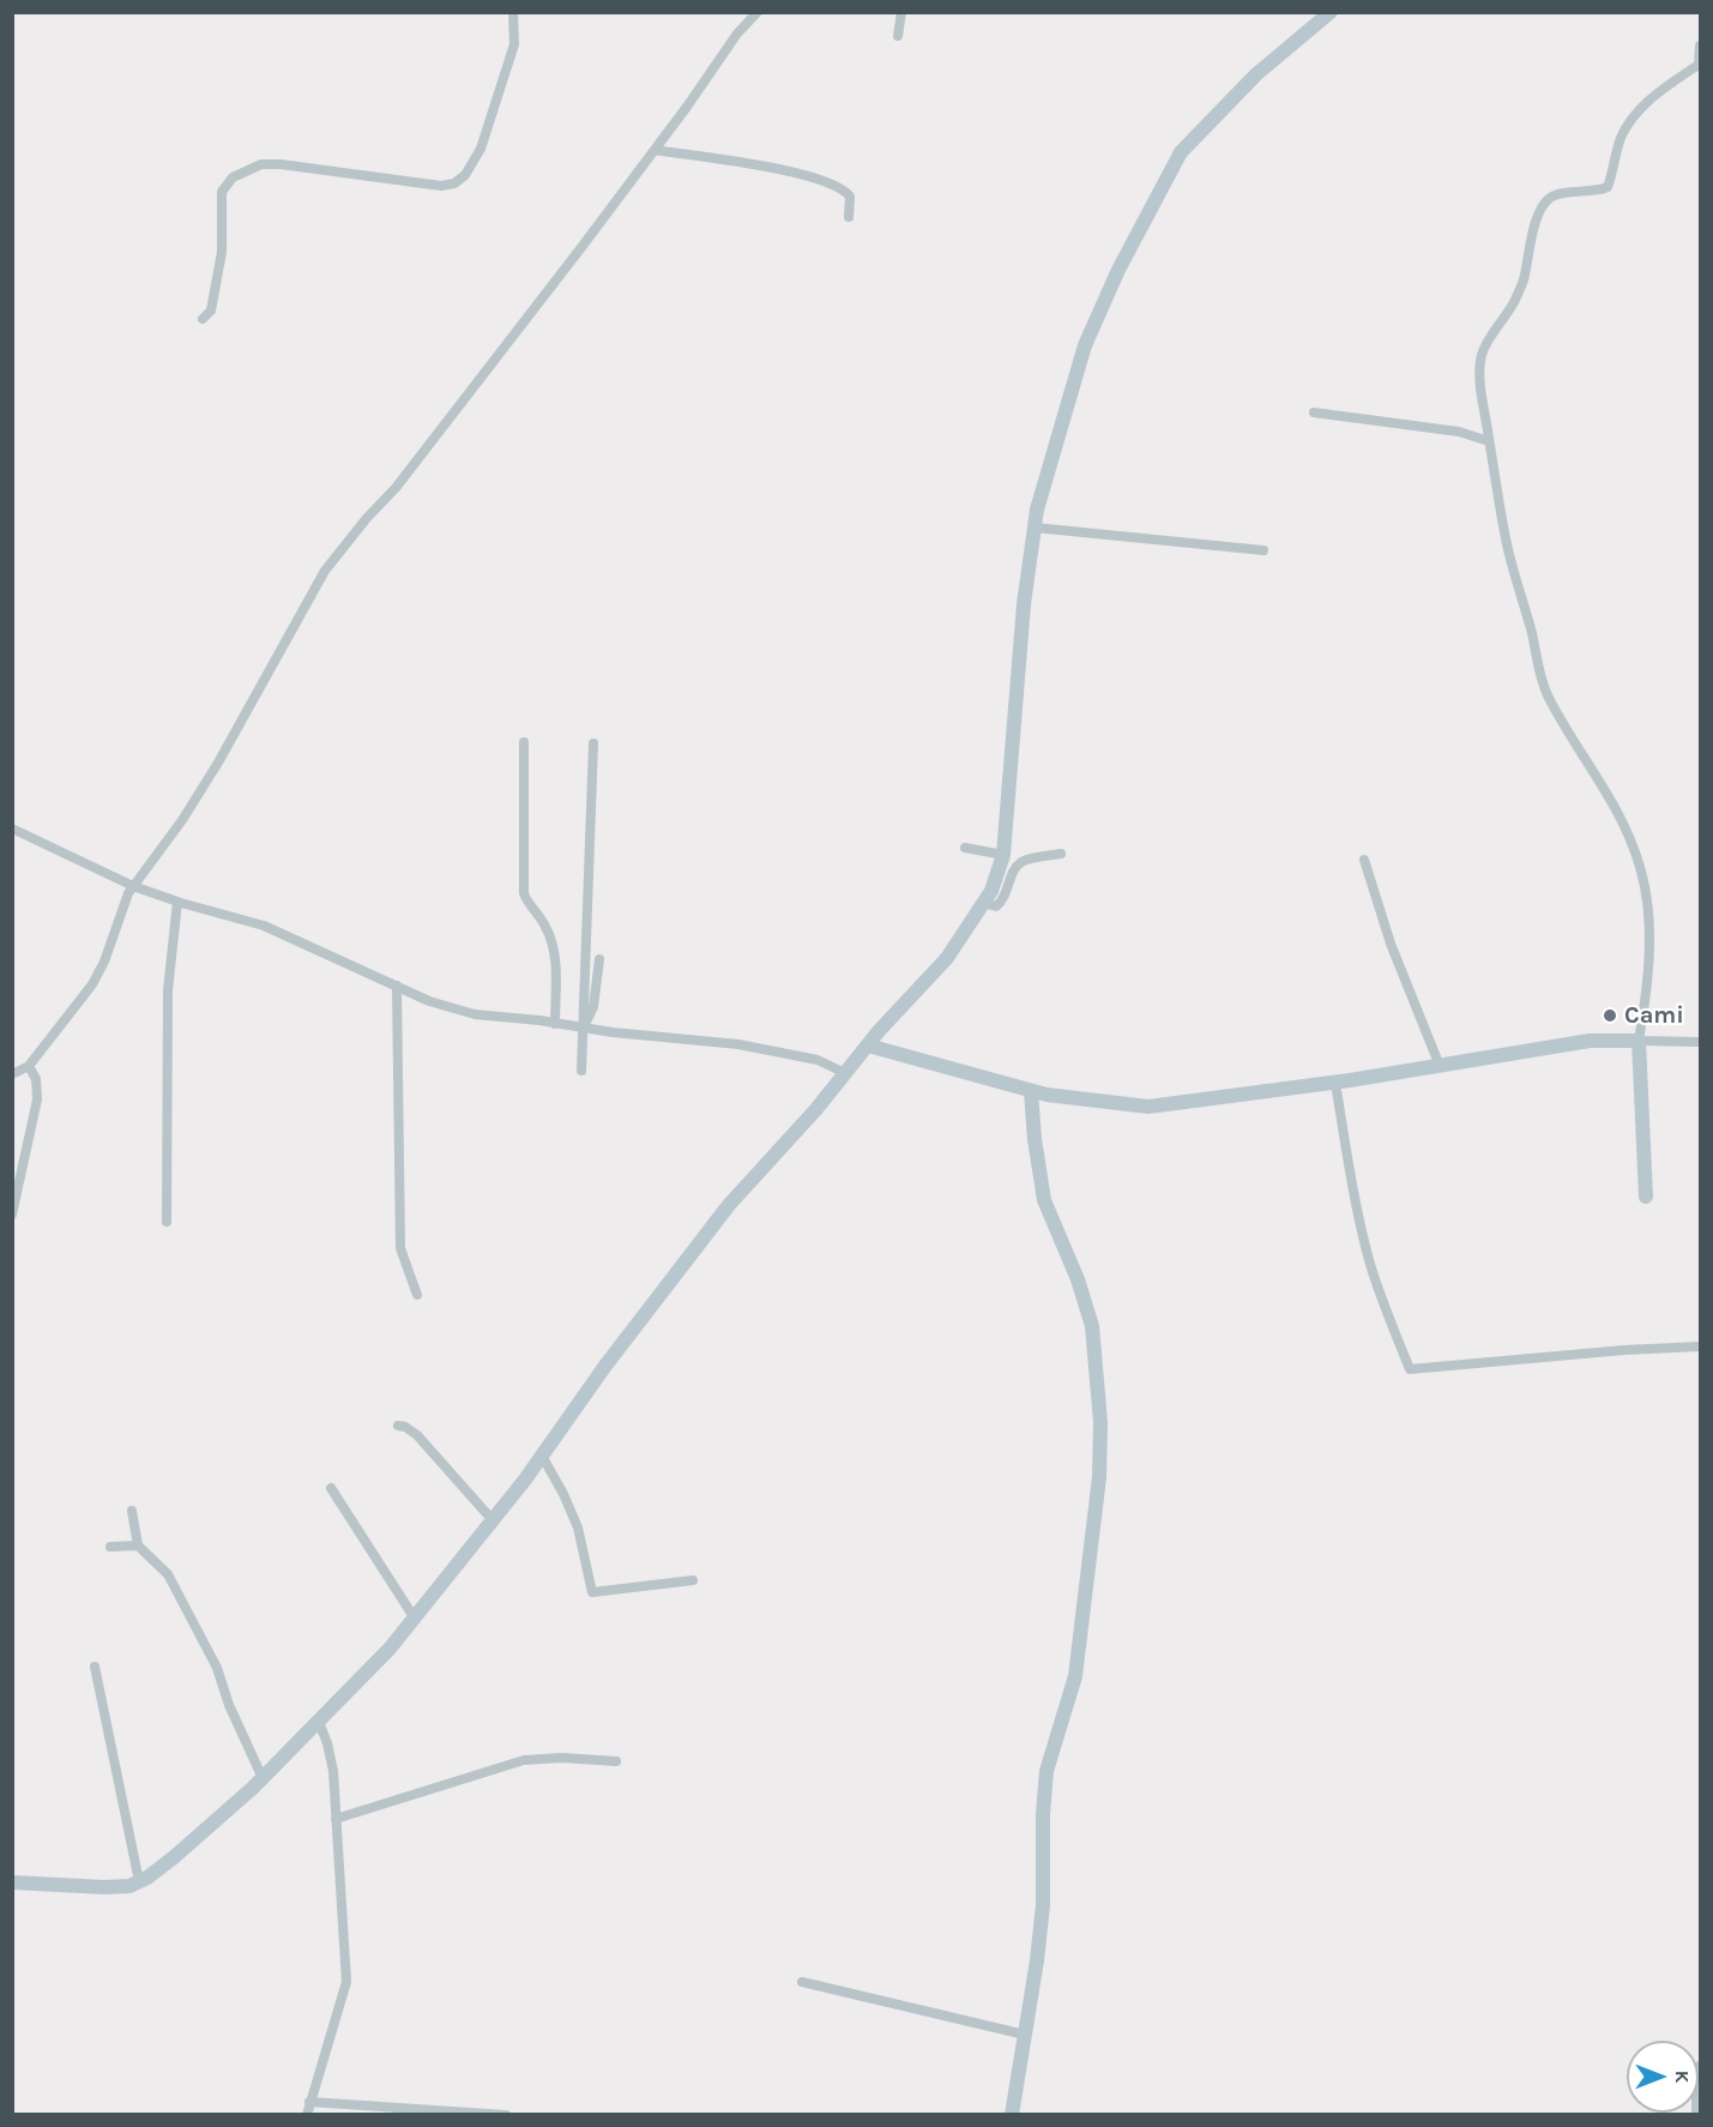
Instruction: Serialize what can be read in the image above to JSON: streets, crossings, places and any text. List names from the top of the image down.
{
  "places": ["Cami"],
  "north": "right"
}
